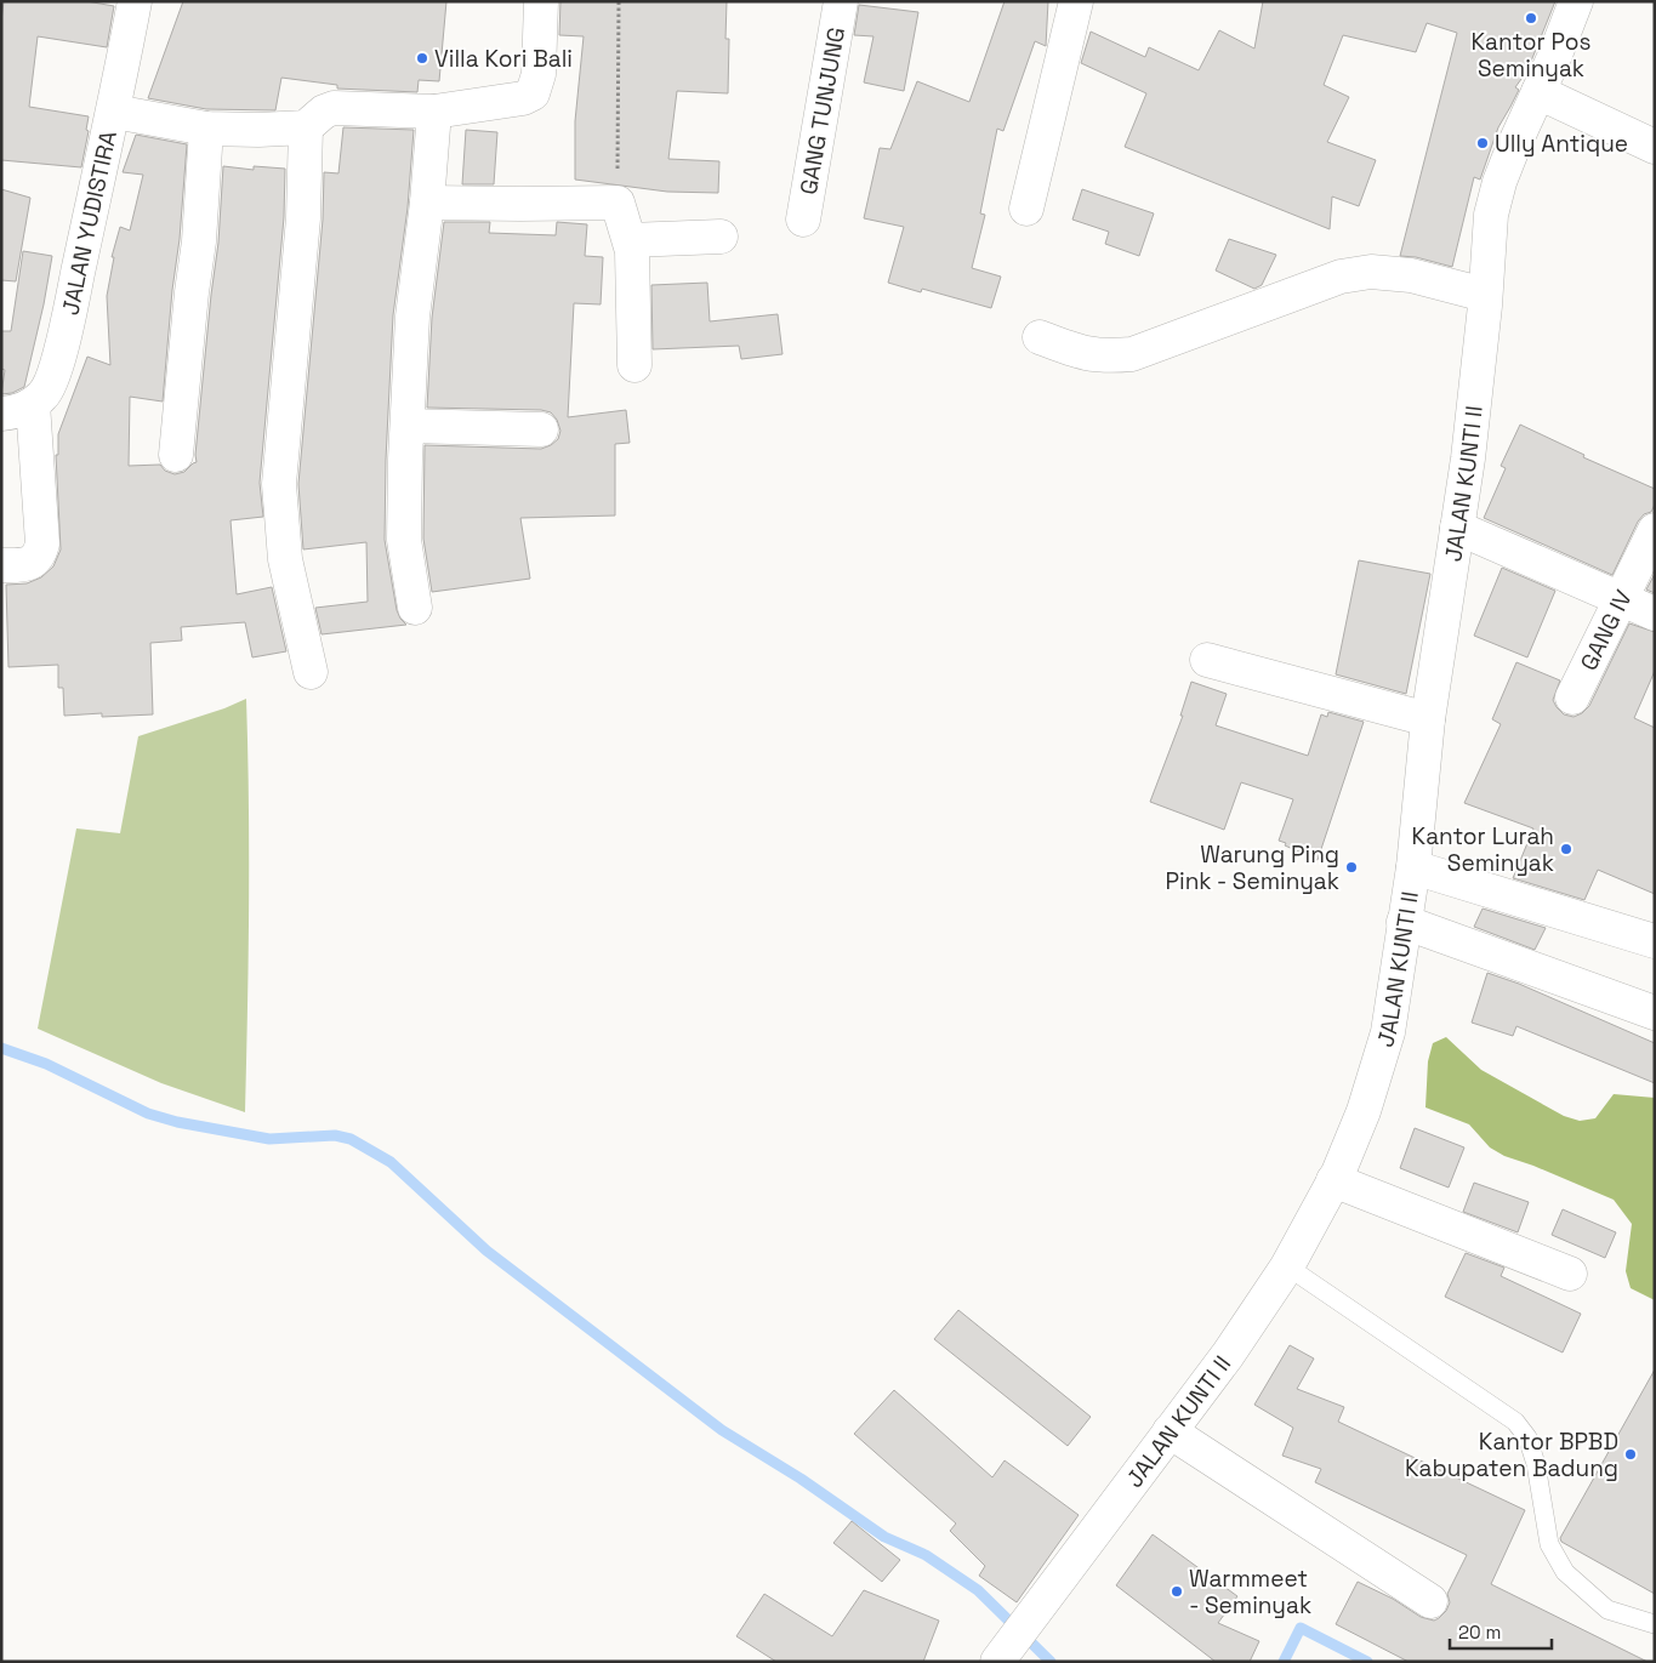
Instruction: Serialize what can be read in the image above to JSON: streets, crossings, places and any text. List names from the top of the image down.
{
  "streets": {
    "street": [
      "GANG TUNJUNG",
      "JALAN YUDISTIRA",
      "JALAN KUNTI II",
      "GANG IV"
    ]
  },
  "places": [
    "Kantor Pos Seminyak",
    "Villa Kori Bali",
    "Ully Antique",
    "Kantor Lurah Seminyak",
    "Warung Ping Pink - Seminyak",
    "Kantor BPBD Kabupaten Badung",
    "Warmmeet - Seminyak"
  ],
  "scale_bar": "20 m"
}
